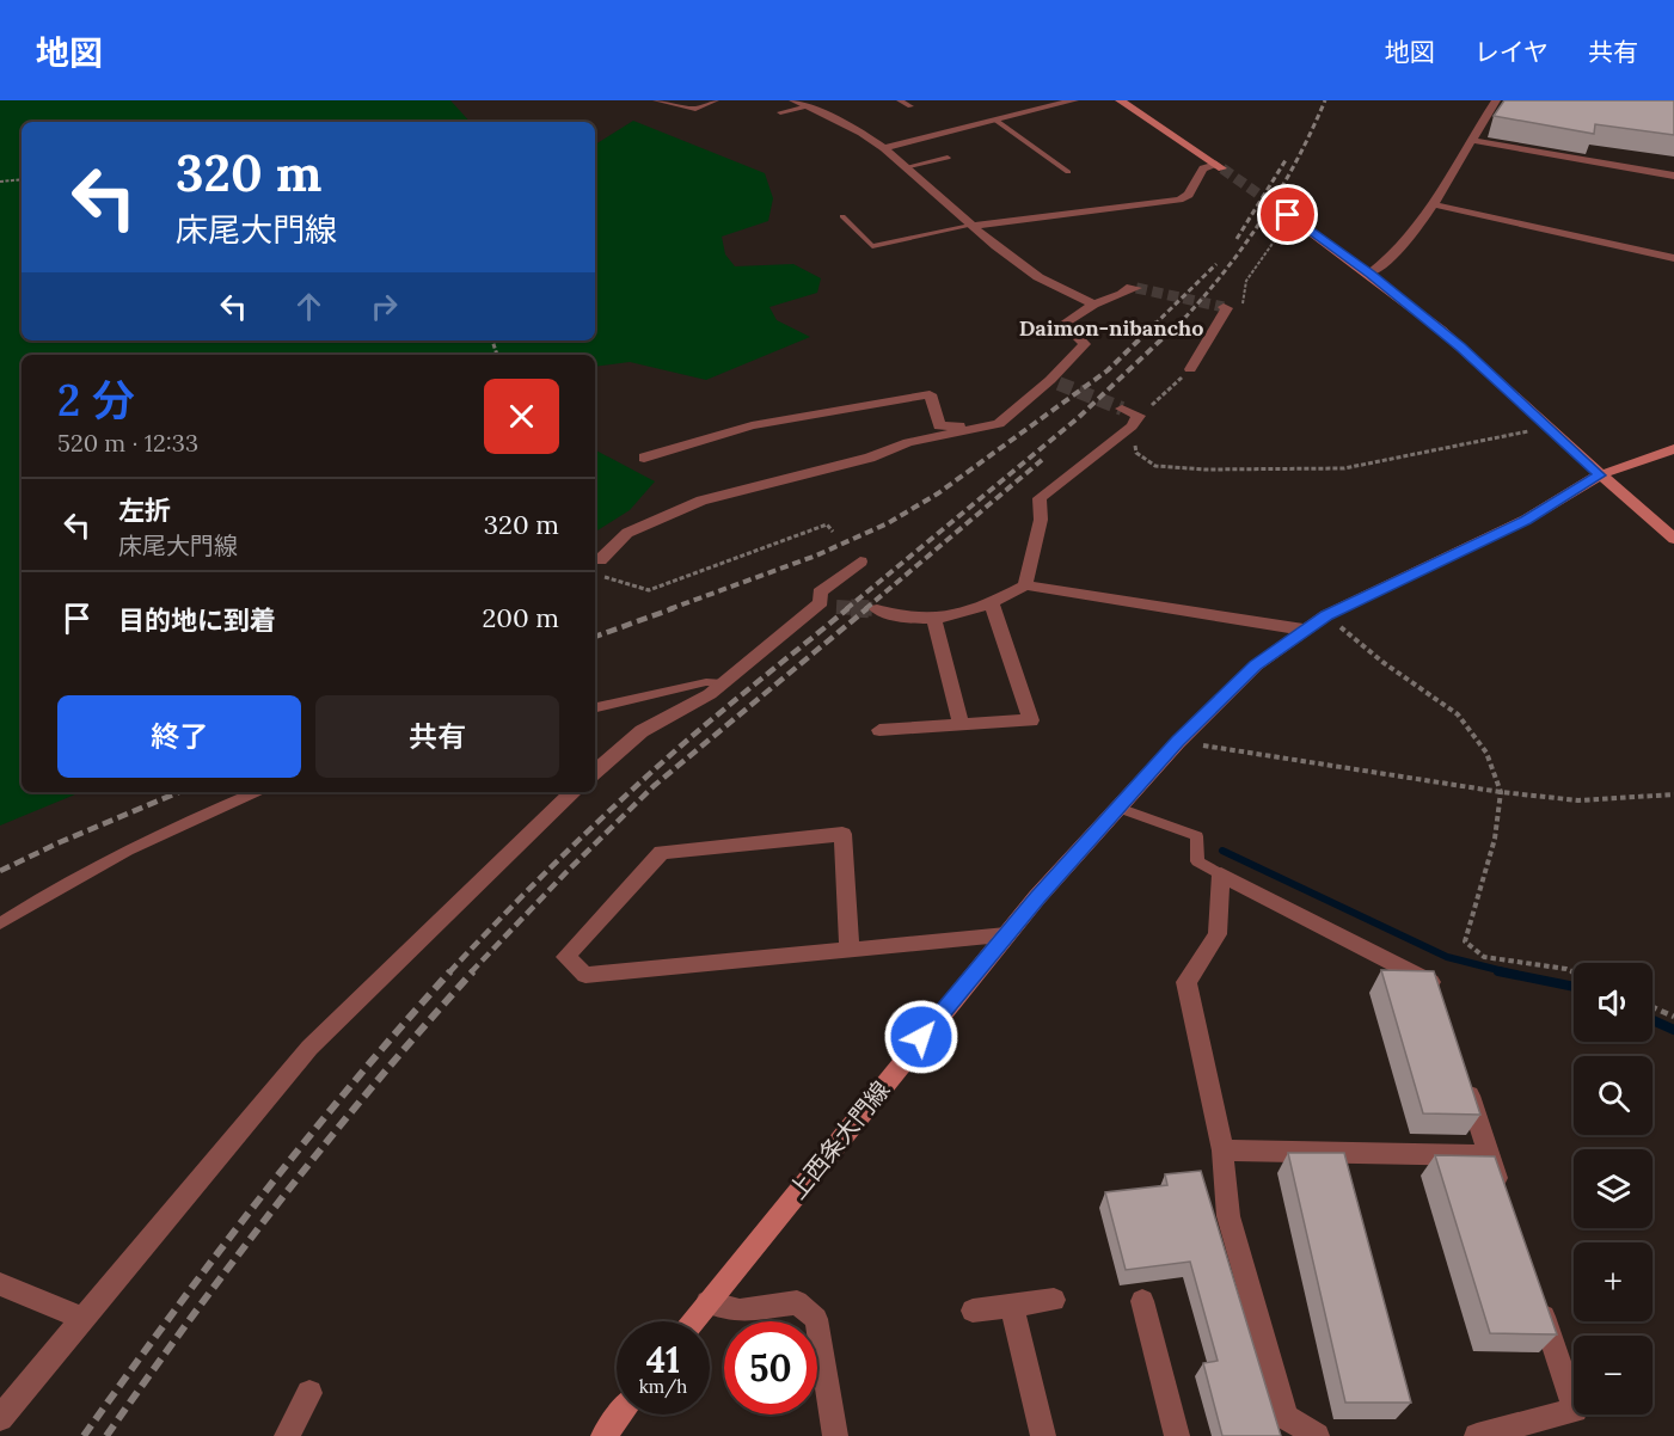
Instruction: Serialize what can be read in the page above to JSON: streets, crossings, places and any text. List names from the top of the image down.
{
  "streets": {
    "main road": ["上西条大門線"]
  },
  "districts": ["Daimon-nibancho"],
  "page": {
    "header": "地図",
    "nav": ["地図", "レイヤ", "共有"],
    "turn": ["320 m", "床尾大門線"],
    "heading": ["2 分", "520 m · 12:33"],
    "list": [
      {
        "name": "左折",
        "note": "床尾大門線",
        "value": "320 m"
      },
      {
        "name": "目的地に到着",
        "value": "200 m"
      }
    ],
    "buttons": ["終了", "共有"],
    "map_buttons": ["+", "−"],
    "speed": "41 km/h",
    "limit": "50"
  }
}
